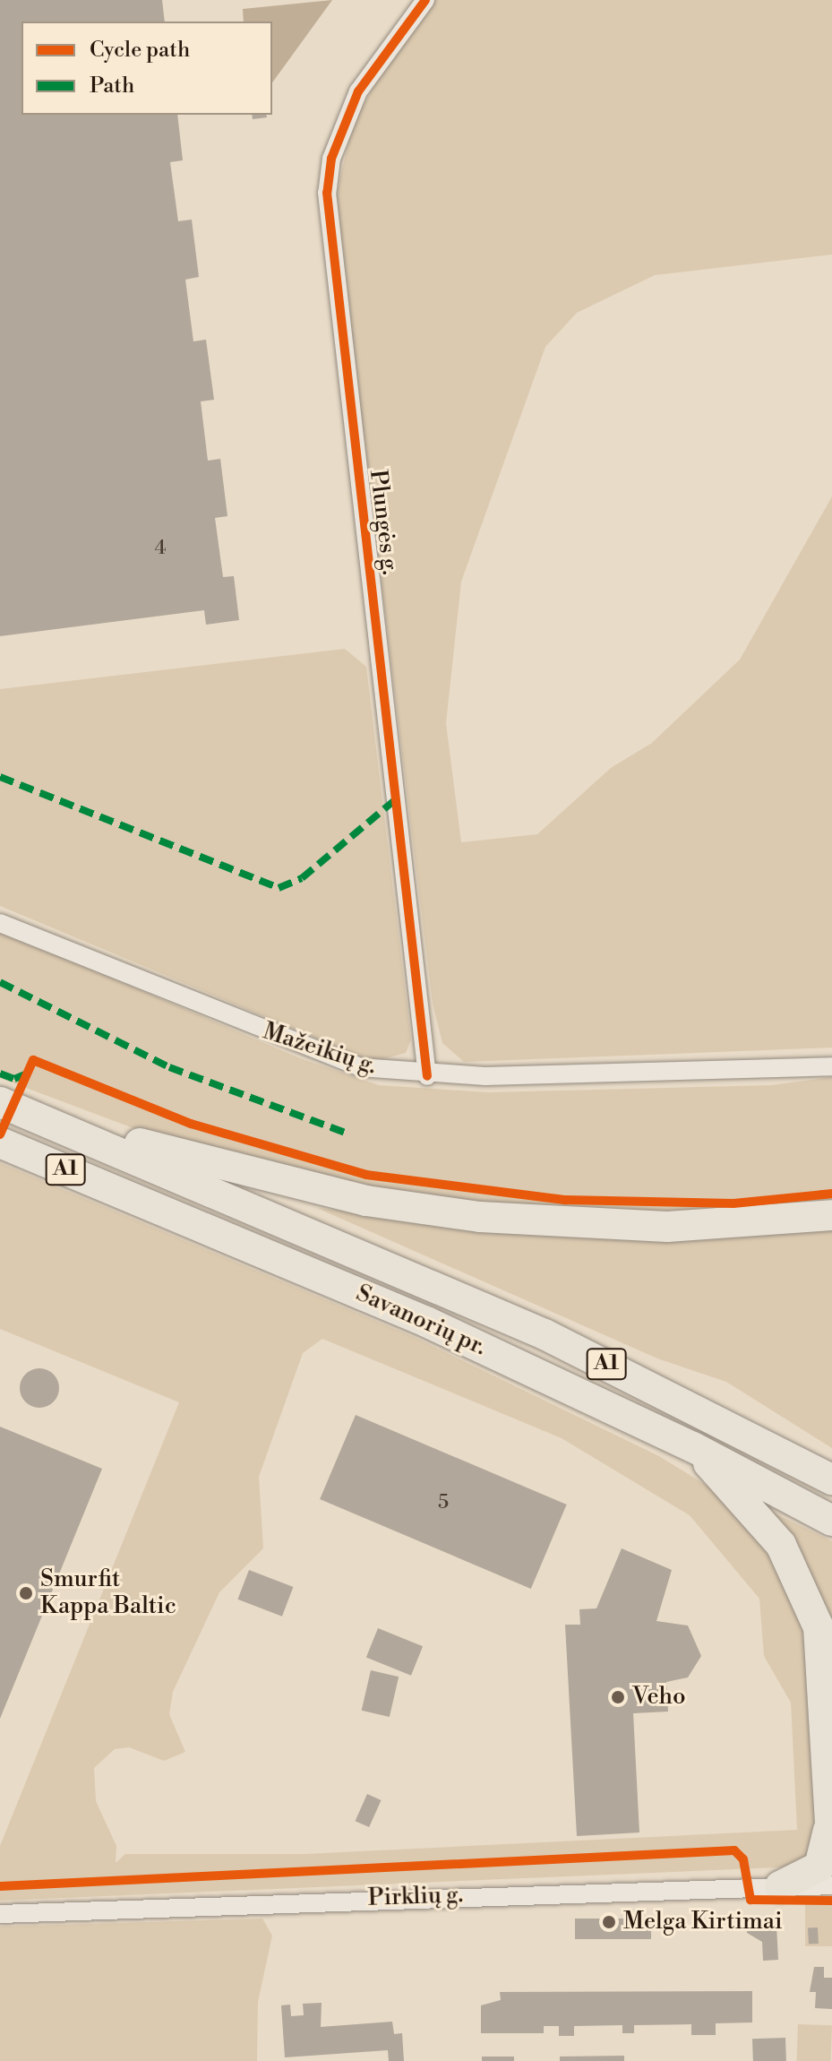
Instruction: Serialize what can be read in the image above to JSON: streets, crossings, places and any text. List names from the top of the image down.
{
  "streets": {
    "highway": ["A1", "Savanorių pr."],
    "street": ["Plungės g.", "Mažeikių g.", "Pirklių g."]
  },
  "crossings": [
    ["Plungės g.", "Mažeikių g."]
  ],
  "places": ["Smurfit Kappa Baltic", "Veho", "Melga Kirtimai"],
  "house_numbers": ["4", "5"],
  "legend": ["Cycle path", "Path"]
}
